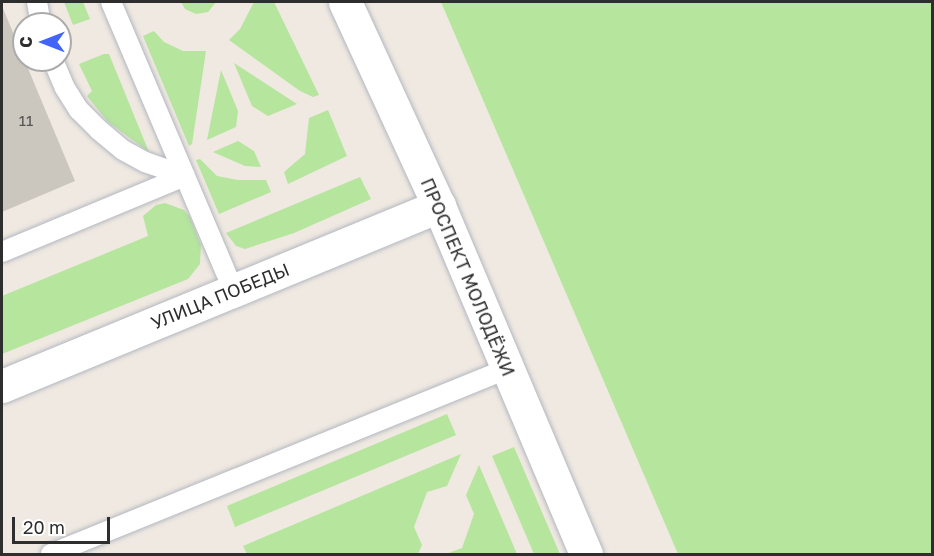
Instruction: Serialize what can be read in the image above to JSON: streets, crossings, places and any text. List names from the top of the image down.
{
  "streets": {
    "street": ["ПРОСПЕКТ МОЛОДЁЖИ", "УЛИЦА ПОБЕДЫ"]
  },
  "crossings": [
    ["ПРОСПЕКТ МОЛОДЁЖИ", "УЛИЦА ПОБЕДЫ"]
  ],
  "house_numbers": ["11"],
  "scale_bar": "20 m",
  "north": "left"
}
